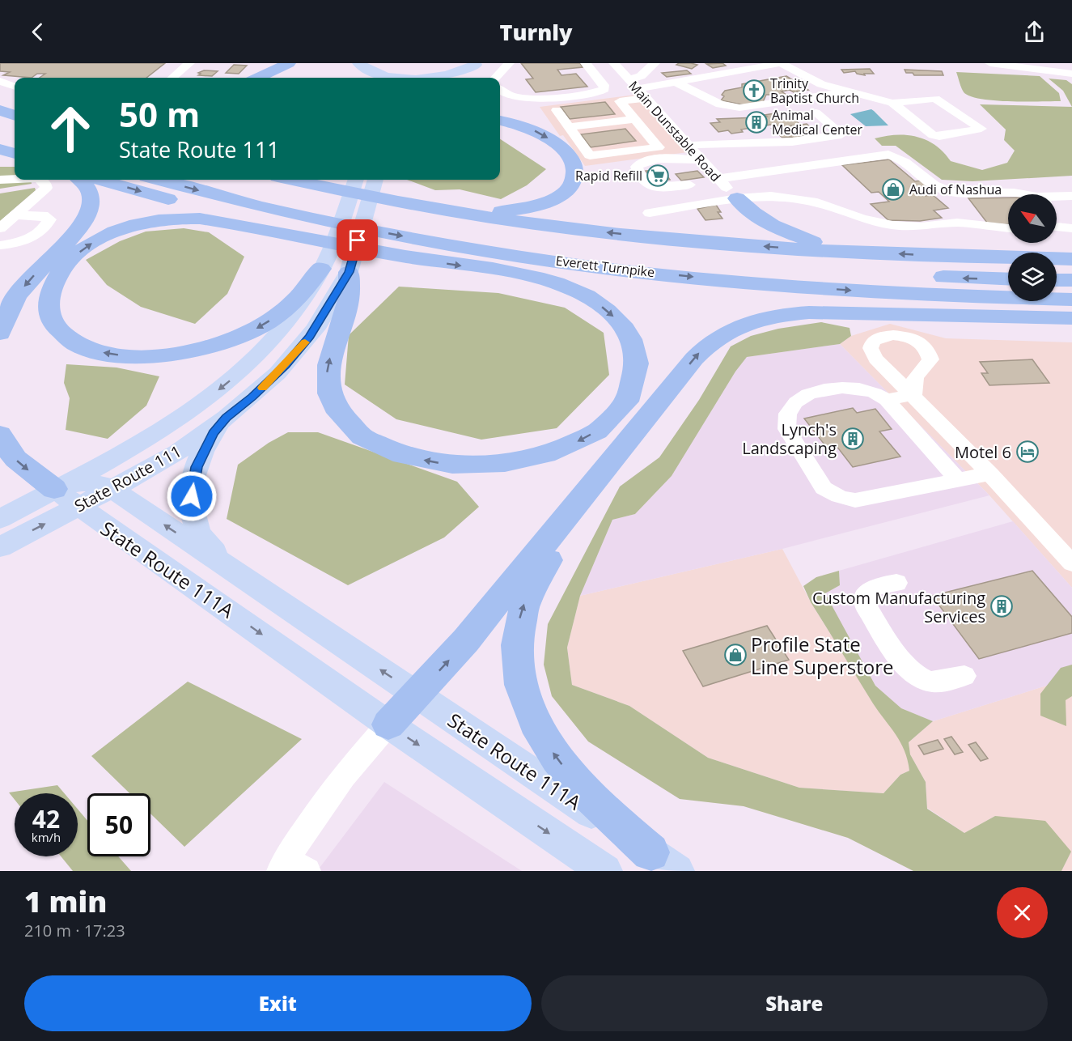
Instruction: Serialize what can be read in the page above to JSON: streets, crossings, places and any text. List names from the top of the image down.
{
  "streets": {
    "highway": ["Everett Turnpike"],
    "main road": ["State Route 111", "State Route 111A"],
    "street": ["Main Dunstable Road"]
  },
  "crossings": [
    ["State Route 111", "State Route 111A"]
  ],
  "places": {
    "church": ["Trinity Baptist Church"],
    "building": ["Animal Medical Center", "Lynch's Landscaping", "Custom Manufacturing Services"],
    "supermarket": ["Rapid Refill"],
    "shop": ["Audi of Nashua", "Profile State Line Superstore"],
    "hotel": ["Motel 6"]
  },
  "north": "top left",
  "page": {
    "header": "Turnly",
    "turn": ["50 m", "State Route 111"],
    "speed": "42 km/h",
    "limit": "50",
    "heading": ["1 min", "210 m · 17:23"],
    "buttons": ["Exit", "Share"]
  }
}
